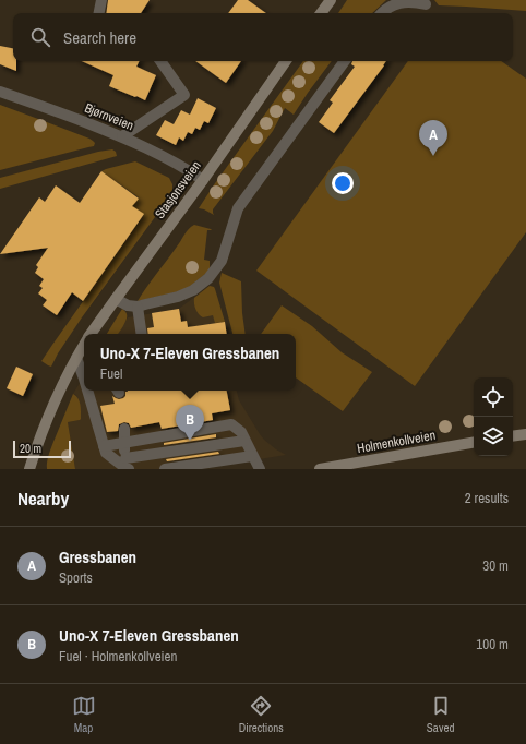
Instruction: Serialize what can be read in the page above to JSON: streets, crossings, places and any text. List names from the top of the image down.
{
  "streets": {
    "street": ["Bjørnveien", "Stasjonsveien", "Holmenkollveien"]
  },
  "crossings": [
    ["Bjørnveien", "Stasjonsveien"]
  ],
  "scale_bar": "20 m",
  "page": {
    "search": "Search here",
    "pins": ["A", "B"],
    "popup": ["Uno-X 7-Eleven Gressbanen", "Fuel"],
    "scale": "20 m",
    "heading": ["Nearby", "2 results"],
    "list": [
      {
        "mark": "A",
        "name": "Gressbanen",
        "note": "Sports",
        "value": "30 m"
      },
      {
        "mark": "B",
        "name": "Uno-X 7-Eleven Gressbanen",
        "note": "Fuel · Holmenkollveien",
        "value": "100 m"
      }
    ],
    "nav": ["Map", "Directions", "Saved"]
  }
}
